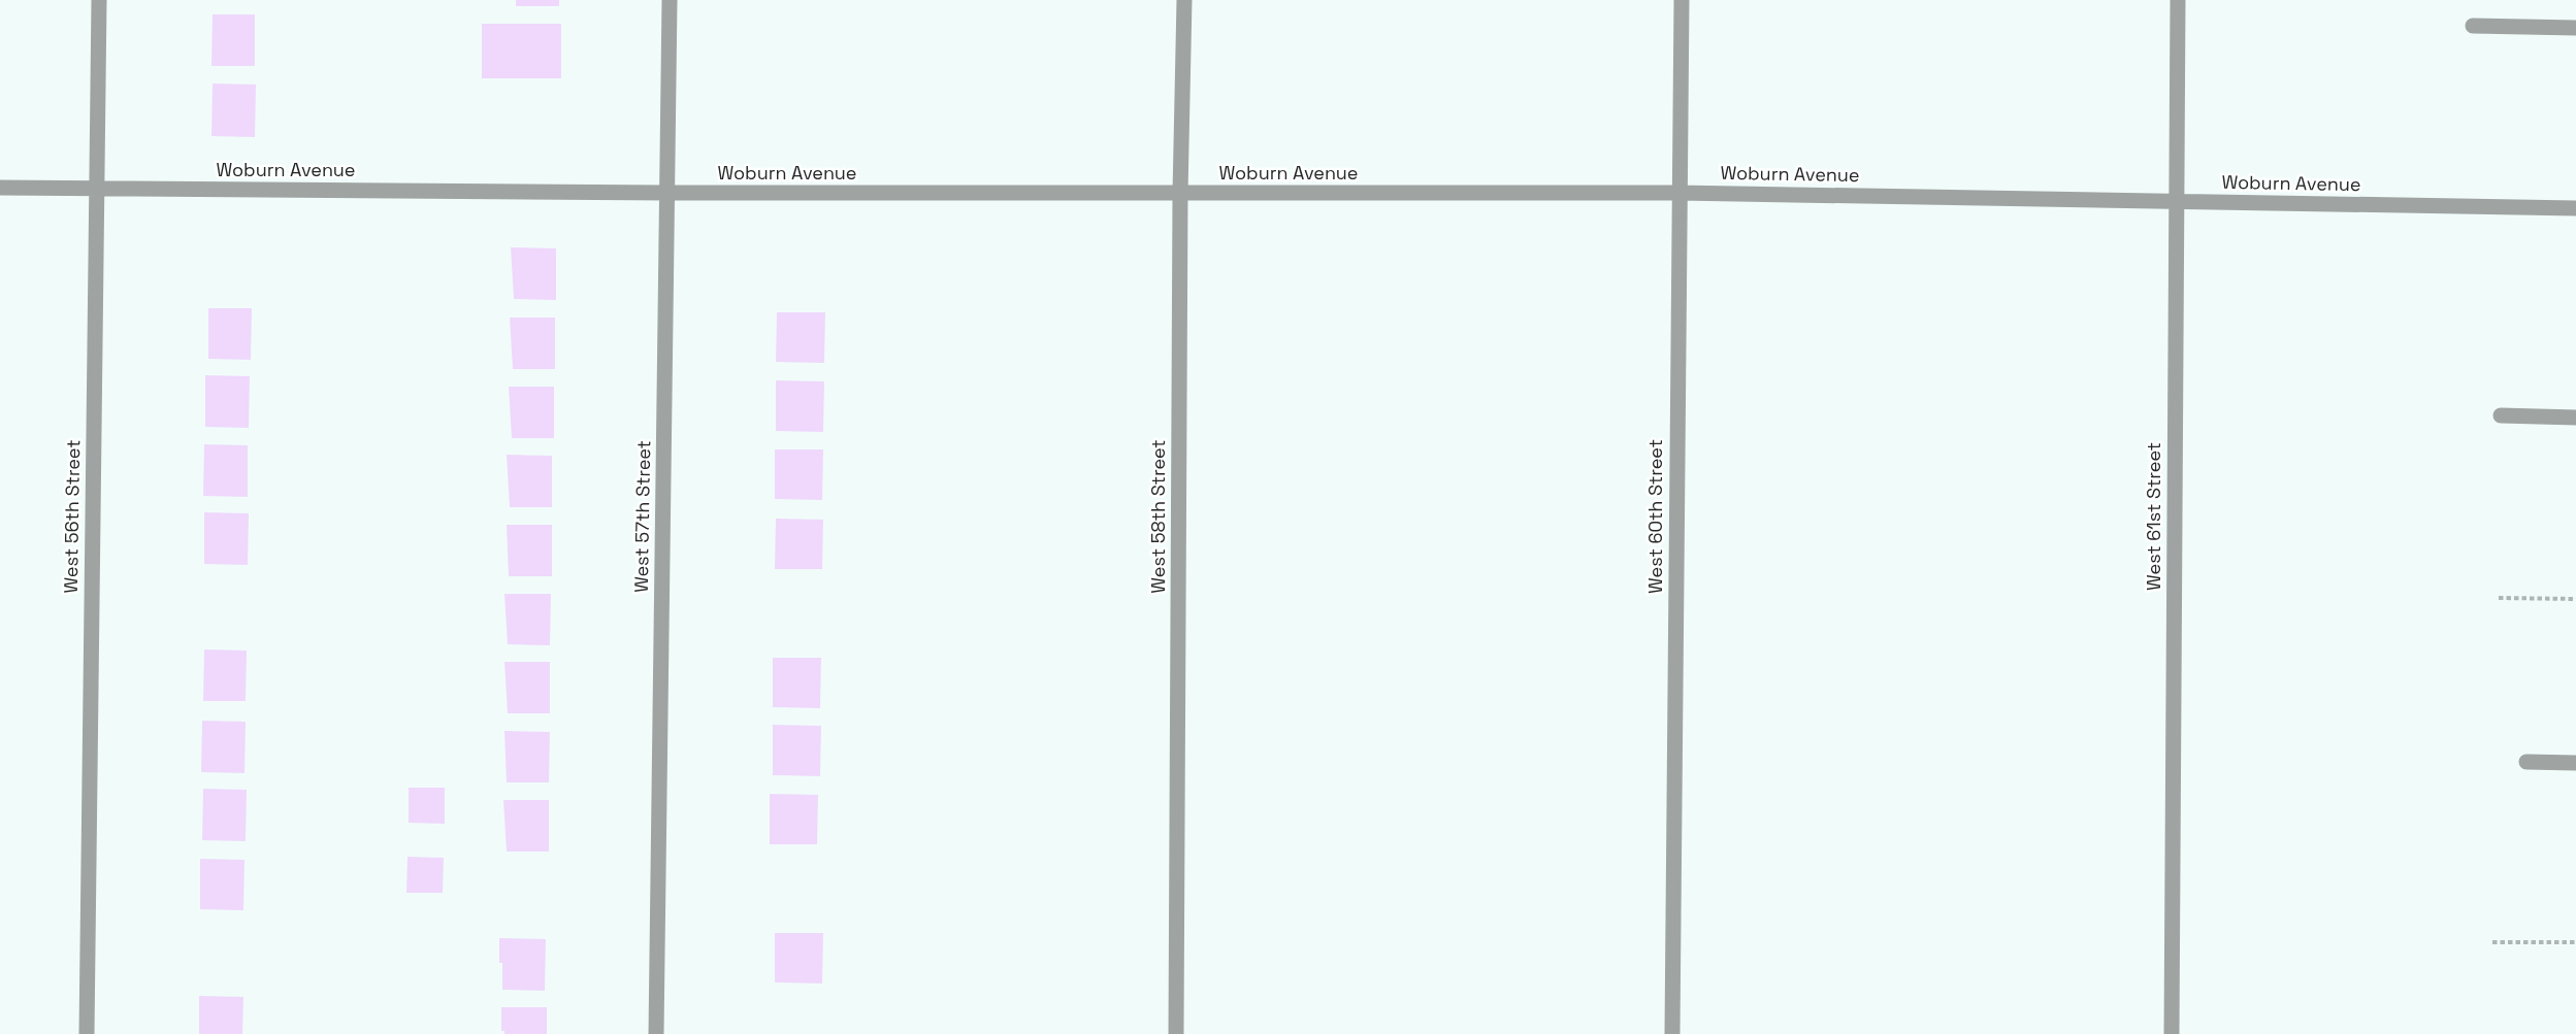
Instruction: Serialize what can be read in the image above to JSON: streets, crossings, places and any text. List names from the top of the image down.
{
  "streets": {
    "street": [
      "Woburn Avenue",
      "West 56th Street",
      "West 57th Street",
      "West 58th Street",
      "West 60th Street",
      "West 61st Street"
    ]
  },
  "crossings": [
    ["Woburn Avenue", "West 56th Street"],
    ["Woburn Avenue", "West 57th Street"],
    ["Woburn Avenue", "West 58th Street"],
    ["Woburn Avenue", "West 60th Street"],
    ["Woburn Avenue", "West 61st Street"]
  ]
}
